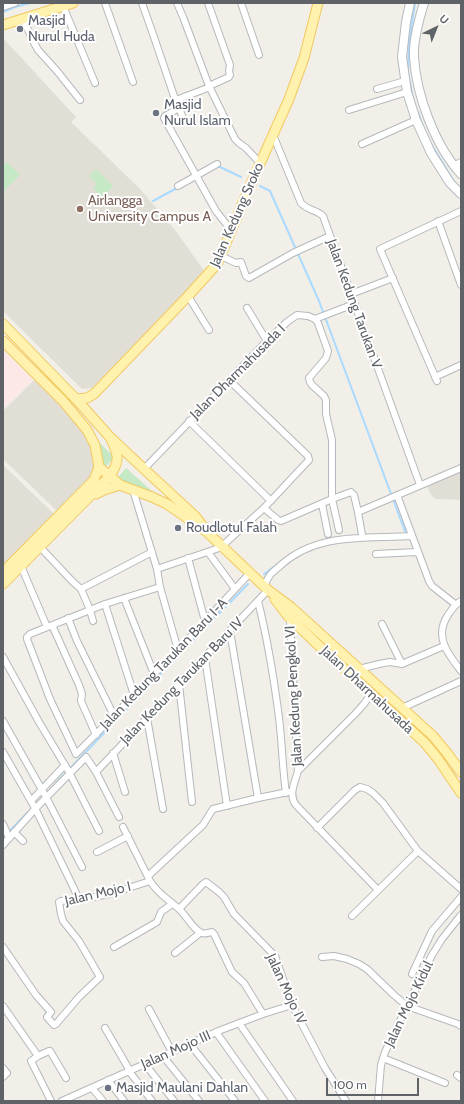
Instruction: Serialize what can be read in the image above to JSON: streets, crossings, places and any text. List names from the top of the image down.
{
  "streets": {
    "main road": ["Jalan Kedung Sroko", "Jalan Dharmahusada"],
    "street": [
      "Jalan Kedung Tarukan V",
      "Jalan Dharmahusada I",
      "Jalan Kedung Tarukan Baru I-A",
      "Jalan Kedung Tarukan Baru IV",
      "Jalan Kedung Pengkol VI",
      "Jalan Mojo I",
      "Jalan Mojo IV",
      "Jalan Mojo Kidul",
      "Jalan Mojo III"
    ]
  },
  "crossings": [
    ["Jalan Kedung Sroko", "Jalan Kedung Tarukan V"],
    ["Jalan Dharmahusada I", "Jalan Dharmahusada"],
    ["Jalan Kedung Tarukan Baru I-A", "Jalan Dharmahusada"],
    ["Jalan Kedung Tarukan Baru IV", "Jalan Dharmahusada"],
    ["Jalan Dharmahusada", "Jalan Kedung Pengkol VI"],
    ["Jalan Mojo IV", "Jalan Mojo III"]
  ],
  "places": [
    "Masjid Nurul Huda",
    "Masjid Nurul Islam",
    "Airlangga University Campus A",
    "Roudlotul Falah",
    "Masjid Maulani Dahlan"
  ],
  "scale_bar": "100 m",
  "north": "top right"
}
